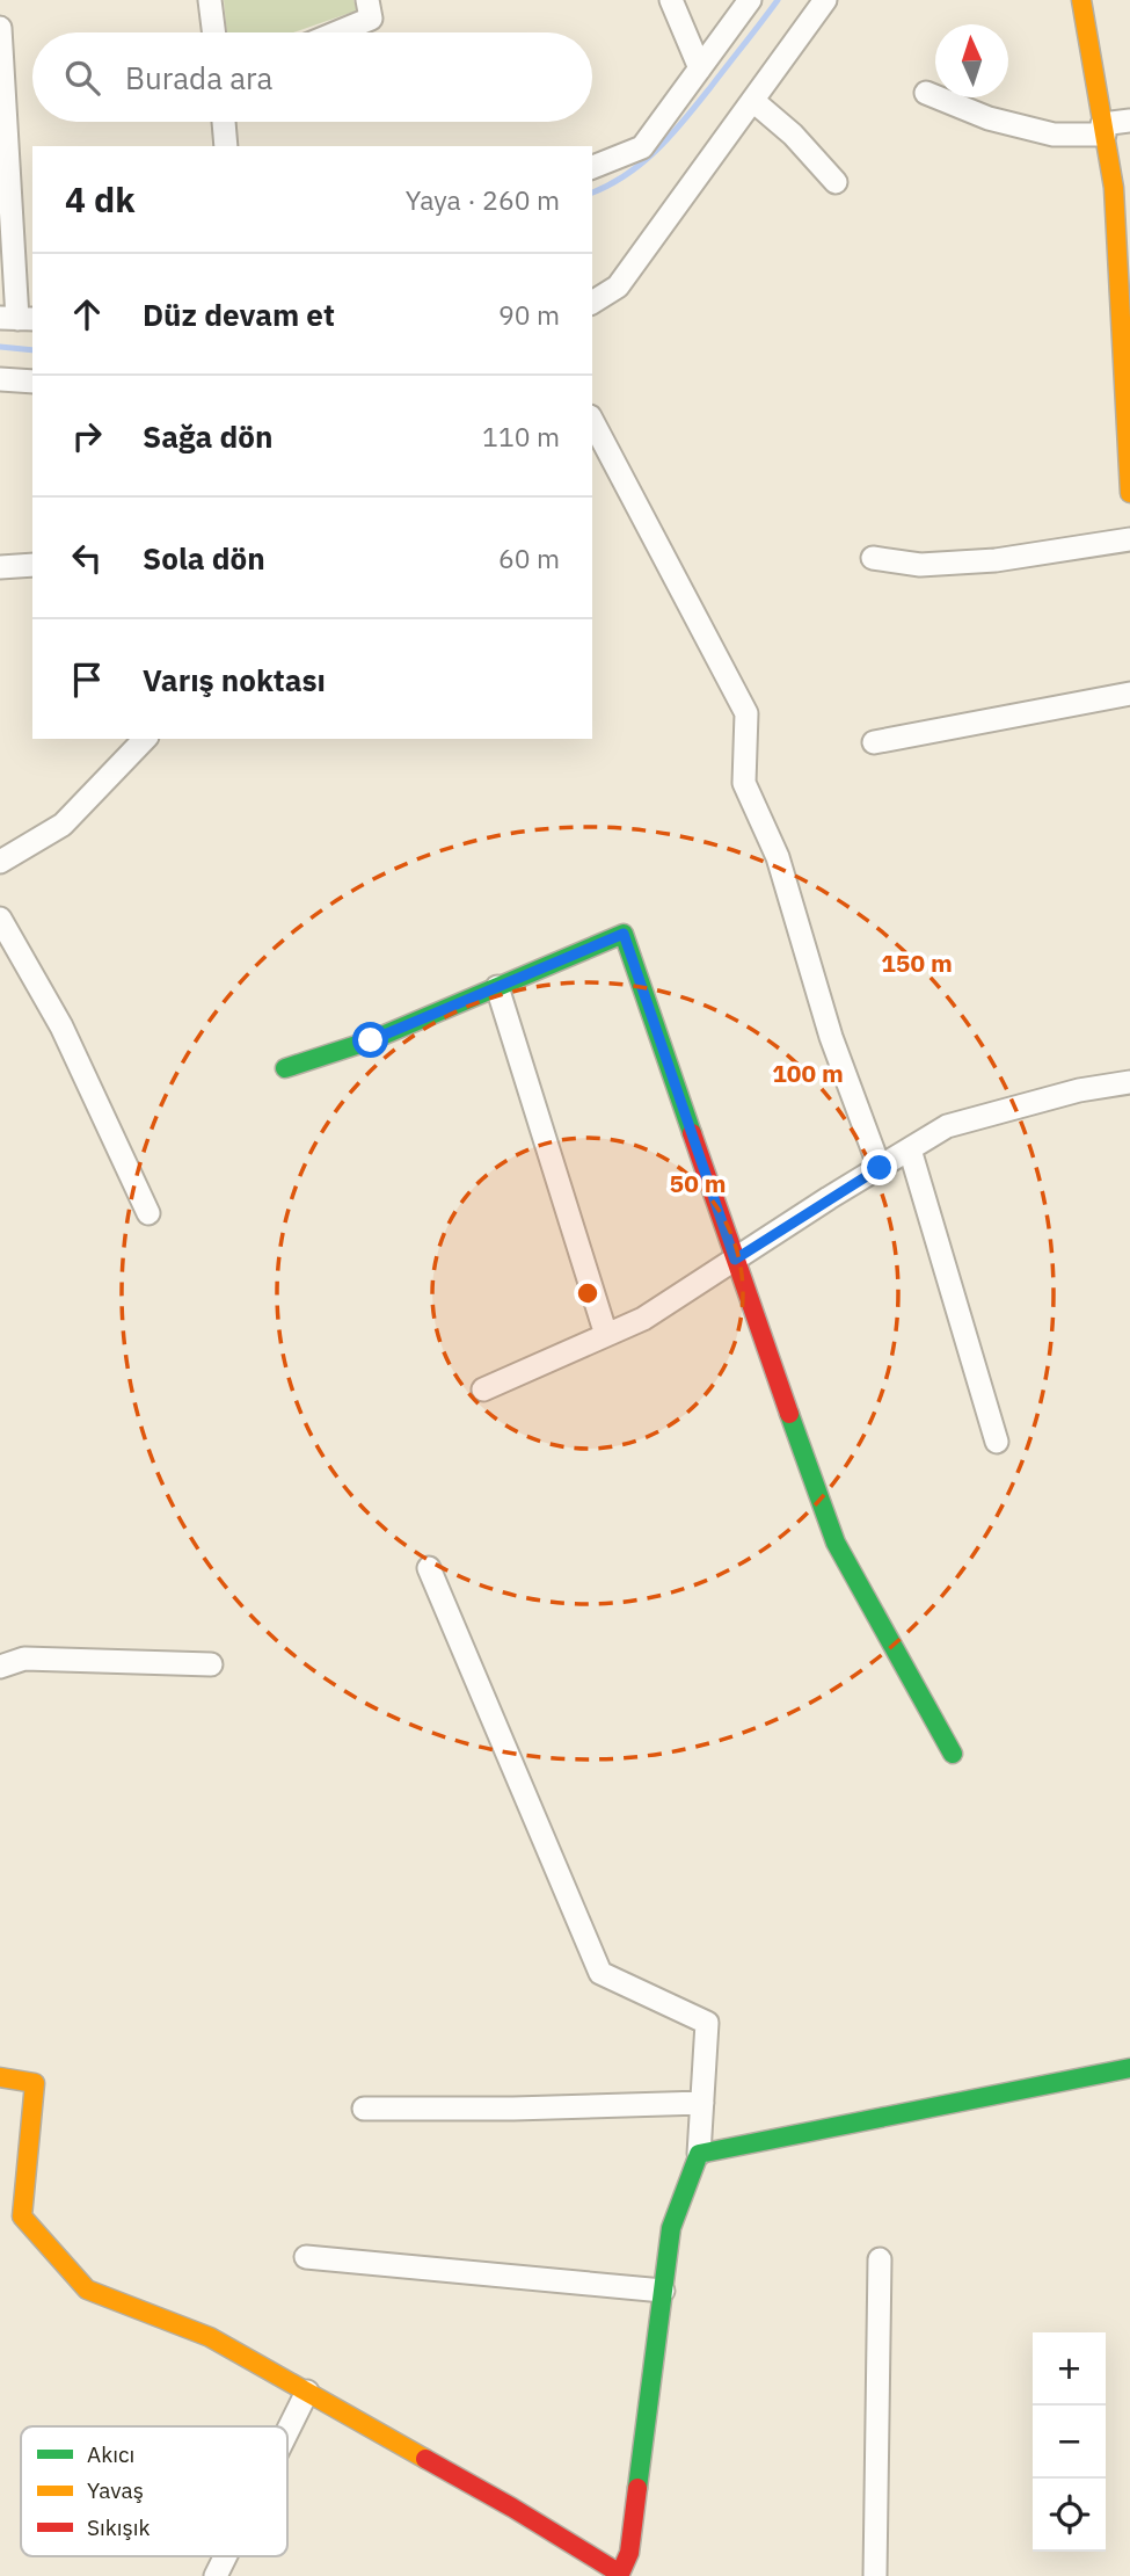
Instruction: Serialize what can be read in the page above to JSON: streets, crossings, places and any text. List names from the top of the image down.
{
  "legend": ["Akıcı", "Yavaş", "Sıkışık"],
  "north": "top",
  "page": {
    "search": "Burada ara",
    "heading": ["4 dk", "Yaya · 260 m"],
    "list": [
      ["Düz devam et", "90 m"],
      ["Sağa dön", "110 m"],
      ["Sola dön", "60 m"],
      "Varış noktası"
    ],
    "map_buttons": ["+", "−"]
  },
  "rings": ["150 m", "100 m", "50 m"]
}
